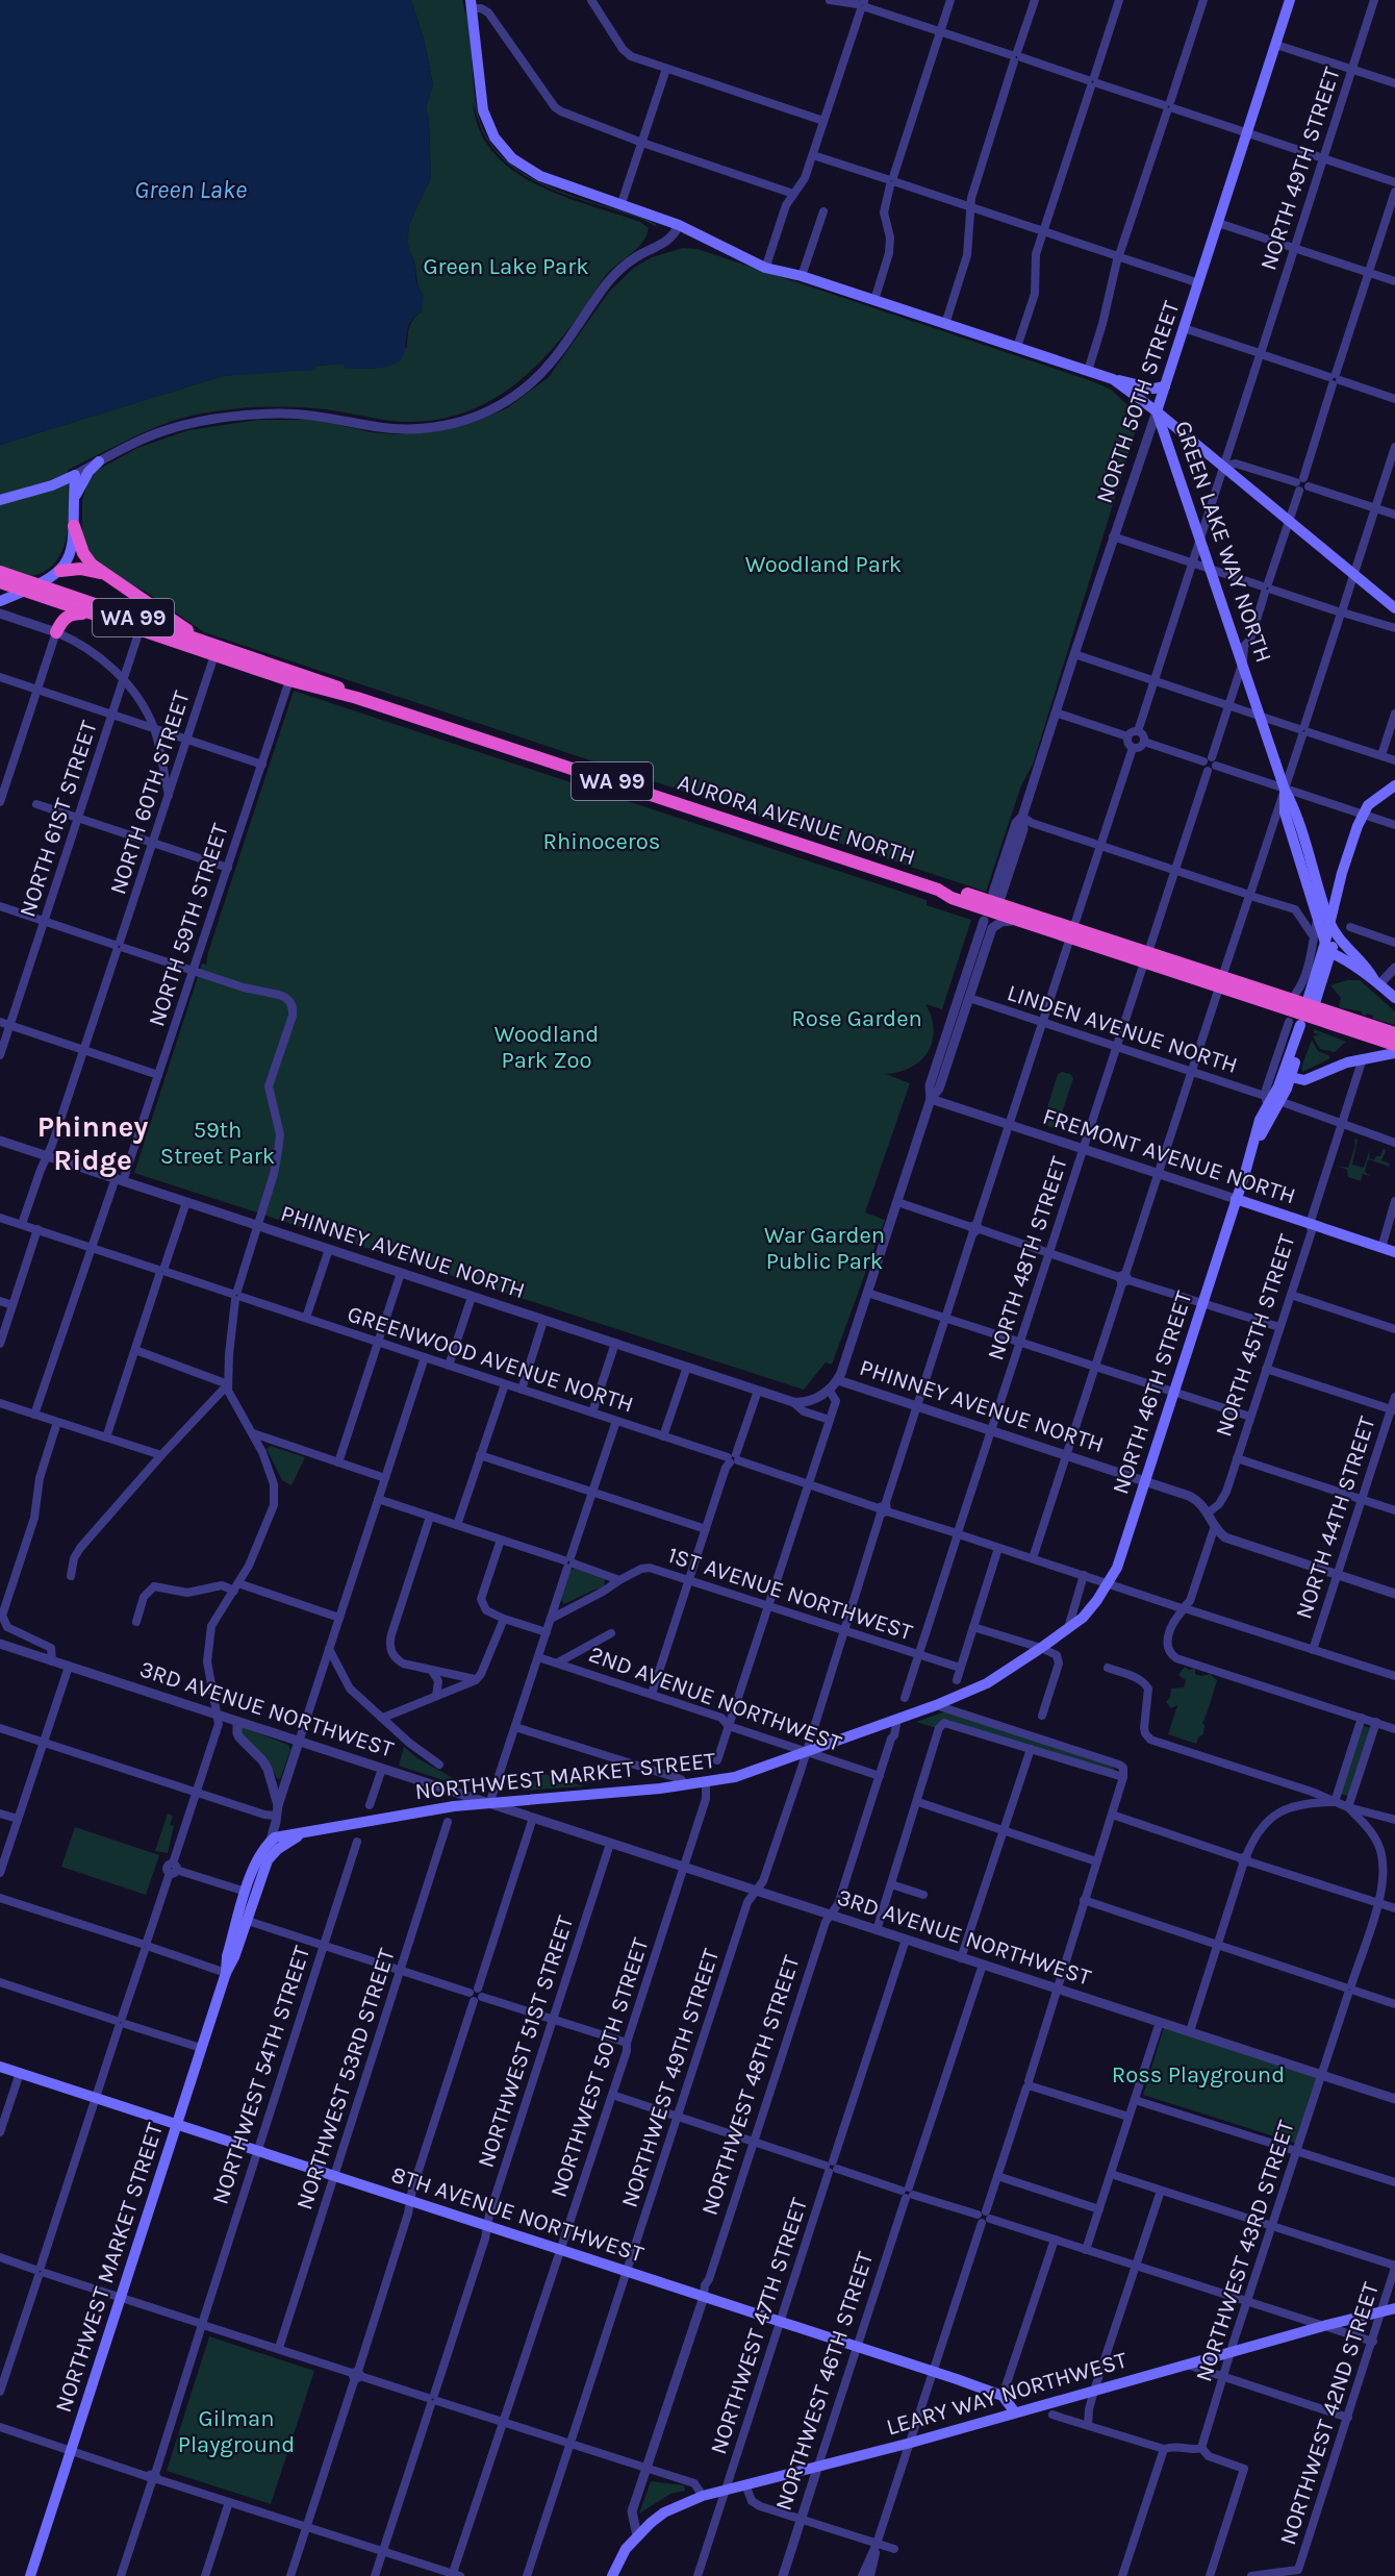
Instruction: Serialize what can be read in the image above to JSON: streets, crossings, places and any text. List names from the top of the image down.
{
  "streets": {
    "highway": ["WA 99", "AURORA AVENUE NORTH"],
    "main road": [
      "NORTH 50TH STREET",
      "GREEN LAKE WAY NORTH",
      "FREMONT AVENUE NORTH",
      "NORTH 46TH STREET",
      "NORTHWEST MARKET STREET",
      "8TH AVENUE NORTHWEST",
      "LEARY WAY NORTHWEST"
    ],
    "street": [
      "NORTH 49TH STREET",
      "NORTH 60TH STREET",
      "NORTH 61ST STREET",
      "NORTH 59TH STREET",
      "LINDEN AVENUE NORTH",
      "PHINNEY AVENUE NORTH",
      "NORTH 48TH STREET",
      "NORTH 45TH STREET",
      "GREENWOOD AVENUE NORTH",
      "NORTH 44TH STREET",
      "1ST AVENUE NORTHWEST",
      "2ND AVENUE NORTHWEST",
      "3RD AVENUE NORTHWEST",
      "NORTHWEST 51ST STREET",
      "NORTHWEST 50TH STREET",
      "NORTHWEST 54TH STREET",
      "NORTHWEST 49TH STREET",
      "NORTHWEST 53RD STREET",
      "NORTHWEST 48TH STREET",
      "NORTHWEST 43RD STREET",
      "NORTHWEST 47TH STREET",
      "NORTHWEST 46TH STREET",
      "NORTHWEST 42ND STREET"
    ]
  },
  "crossings": [
    ["NORTH 49TH STREET", "GREEN LAKE WAY NORTH"],
    ["NORTH 50TH STREET", "GREEN LAKE WAY NORTH"],
    ["NORTH 50TH STREET", "AURORA AVENUE NORTH"],
    ["NORTH 50TH STREET", "LINDEN AVENUE NORTH"],
    ["NORTH 50TH STREET", "FREMONT AVENUE NORTH"],
    ["NORTH 50TH STREET", "PHINNEY AVENUE NORTH"],
    ["GREEN LAKE WAY NORTH", "NORTH 46TH STREET"],
    ["NORTH 60TH STREET", "AURORA AVENUE NORTH"],
    ["NORTH 60TH STREET", "PHINNEY AVENUE NORTH"],
    ["NORTH 60TH STREET", "GREENWOOD AVENUE NORTH"],
    ["NORTH 61ST STREET", "AURORA AVENUE NORTH"],
    ["AURORA AVENUE NORTH", "NORTH 59TH STREET"],
    ["AURORA AVENUE NORTH", "NORTH 48TH STREET"],
    ["AURORA AVENUE NORTH", "NORTH 46TH STREET"],
    ["NORTH 59TH STREET", "PHINNEY AVENUE NORTH"],
    ["NORTH 59TH STREET", "GREENWOOD AVENUE NORTH"],
    ["LINDEN AVENUE NORTH", "NORTH 48TH STREET"],
    ["LINDEN AVENUE NORTH", "NORTH 45TH STREET"],
    ["LINDEN AVENUE NORTH", "NORTH 46TH STREET"],
    ["FREMONT AVENUE NORTH", "NORTH 48TH STREET"],
    ["FREMONT AVENUE NORTH", "NORTH 45TH STREET"],
    ["FREMONT AVENUE NORTH", "NORTH 46TH STREET"],
    ["PHINNEY AVENUE NORTH", "NORTH 48TH STREET"],
    ["PHINNEY AVENUE NORTH", "NORTH 45TH STREET"],
    ["PHINNEY AVENUE NORTH", "NORTH 46TH STREET"],
    ["NORTH 48TH STREET", "GREENWOOD AVENUE NORTH"],
    ["NORTH 48TH STREET", "1ST AVENUE NORTHWEST"],
    ["GREENWOOD AVENUE NORTH", "NORTH 46TH STREET"],
    ["GREENWOOD AVENUE NORTH", "NORTH 44TH STREET"],
    ["NORTH 46TH STREET", "NORTHWEST MARKET STREET"],
    ["1ST AVENUE NORTHWEST", "NORTHWEST 49TH STREET"],
    ["2ND AVENUE NORTHWEST", "NORTHWEST MARKET STREET"],
    ["2ND AVENUE NORTHWEST", "NORTHWEST 49TH STREET"],
    ["2ND AVENUE NORTHWEST", "NORTHWEST 48TH STREET"],
    ["3RD AVENUE NORTHWEST", "NORTHWEST MARKET STREET"],
    ["3RD AVENUE NORTHWEST", "NORTHWEST 51ST STREET"],
    ["3RD AVENUE NORTHWEST", "NORTHWEST 50TH STREET"],
    ["3RD AVENUE NORTHWEST", "NORTHWEST 49TH STREET"],
    ["3RD AVENUE NORTHWEST", "NORTHWEST 48TH STREET"],
    ["3RD AVENUE NORTHWEST", "NORTHWEST 43RD STREET"],
    ["3RD AVENUE NORTHWEST", "NORTHWEST 47TH STREET"],
    ["3RD AVENUE NORTHWEST", "NORTHWEST 46TH STREET"],
    ["NORTHWEST MARKET STREET", "NORTHWEST 50TH STREET"],
    ["NORTHWEST MARKET STREET", "NORTHWEST 49TH STREET"],
    ["NORTHWEST MARKET STREET", "NORTHWEST 48TH STREET"],
    ["NORTHWEST MARKET STREET", "8TH AVENUE NORTHWEST"],
    ["NORTHWEST 51ST STREET", "8TH AVENUE NORTHWEST"],
    ["NORTHWEST 50TH STREET", "8TH AVENUE NORTHWEST"],
    ["NORTHWEST 54TH STREET", "8TH AVENUE NORTHWEST"],
    ["NORTHWEST 49TH STREET", "8TH AVENUE NORTHWEST"],
    ["NORTHWEST 53RD STREET", "8TH AVENUE NORTHWEST"],
    ["NORTHWEST 48TH STREET", "8TH AVENUE NORTHWEST"],
    ["NORTHWEST 48TH STREET", "LEARY WAY NORTHWEST"],
    ["8TH AVENUE NORTHWEST", "NORTHWEST 47TH STREET"],
    ["8TH AVENUE NORTHWEST", "NORTHWEST 46TH STREET"],
    ["NORTHWEST 43RD STREET", "LEARY WAY NORTHWEST"],
    ["NORTHWEST 47TH STREET", "LEARY WAY NORTHWEST"],
    ["NORTHWEST 46TH STREET", "LEARY WAY NORTHWEST"],
    ["LEARY WAY NORTHWEST", "NORTHWEST 42ND STREET"]
  ],
  "districts": ["Phinney Ridge"],
  "water": ["Green Lake"],
  "parks": [
    "Green Lake Park",
    "Woodland Park",
    "Rhinoceros",
    "Rose Garden",
    "Woodland Park Zoo",
    "59th Street Park",
    "War Garden Public Park",
    "Ross Playground",
    "Gilman Playground"
  ]
}
